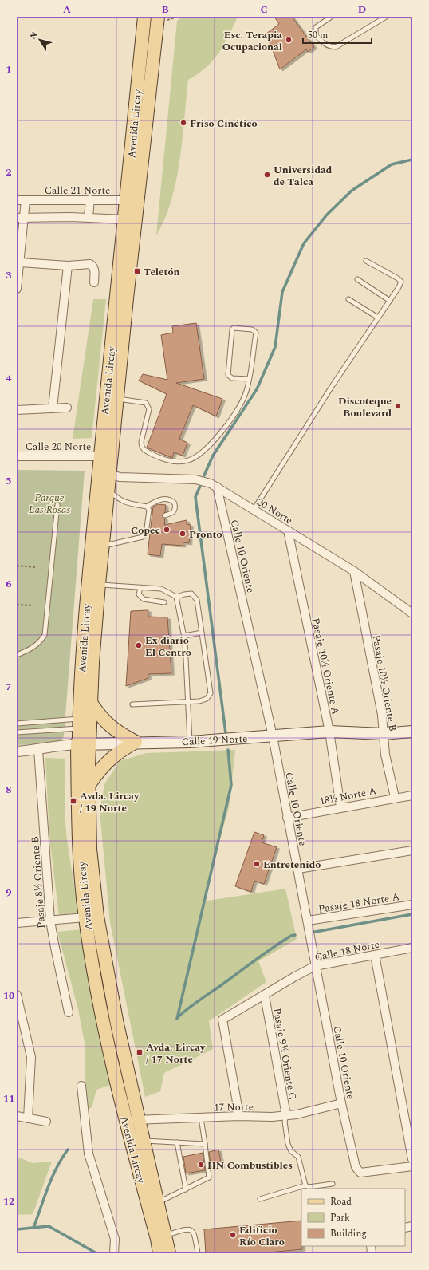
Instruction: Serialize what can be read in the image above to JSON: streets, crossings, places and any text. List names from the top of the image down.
{
  "streets": {
    "main road": ["Avenida Lircay", "Calle 19 Norte"],
    "street": [
      "Calle 21 Norte",
      "Calle 20 Norte",
      "20 Norte",
      "Calle 10 Oriente",
      "Pasaje 10½ Oriente A",
      "Pasaje 10½ Oriente B",
      "18½ Norte A",
      "Pasaje 8½ Oriente B",
      "Pasaje 18 Norte A",
      "Calle 18 Norte",
      "Pasaje 9½ Oriente C",
      "17 Norte"
    ]
  },
  "crossings": [
    ["Avenida Lircay", "Calle 21 Norte"],
    ["Avenida Lircay", "Calle 20 Norte"],
    ["Avenida Lircay", "20 Norte"],
    ["Avenida Lircay", "Calle 19 Norte"],
    ["Avenida Lircay", "17 Norte"],
    ["20 Norte", "Calle 10 Oriente"],
    ["20 Norte", "Pasaje 10½ Oriente A"],
    ["20 Norte", "Pasaje 10½ Oriente B"],
    ["Calle 10 Oriente", "Calle 19 Norte"],
    ["Calle 10 Oriente", "18½ Norte A"],
    ["Calle 10 Oriente", "Pasaje 18 Norte A"],
    ["Calle 10 Oriente", "Calle 18 Norte"],
    ["Calle 10 Oriente", "17 Norte"],
    ["Pasaje 10½ Oriente A", "Calle 19 Norte"],
    ["Pasaje 10½ Oriente A", "18½ Norte A"],
    ["Pasaje 10½ Oriente B", "Calle 19 Norte"],
    ["Pasaje 10½ Oriente B", "18½ Norte A"],
    ["Calle 19 Norte", "Pasaje 8½ Oriente B"],
    ["Calle 18 Norte", "Pasaje 9½ Oriente C"],
    ["Calle 18 Norte", "17 Norte"],
    ["Pasaje 9½ Oriente C", "17 Norte"]
  ],
  "parks": ["Parque Las Rosas"],
  "places": {
    "other": [
      "Esc. Terapia Ocupacional",
      "Friso Cinético",
      "Universidad de Talca",
      "Discoteque Boulevard",
      "Copec",
      "Pronto",
      "Ex diario El Centro",
      "Entretenido",
      "HN Combustibles",
      "Edificio Río Claro"
    ],
    "transit": ["Teletón", "Avda. Lircay / 19 Norte", "Avda. Lircay / 17 Norte"]
  },
  "legend": ["Road", "Park", "Building"],
  "scale_bar": "50 m",
  "north": "top left",
  "grid": {
    "columns": [
      "A",
      "B",
      "C",
      "D"
    ],
    "rows": [
      "1",
      "2",
      "3",
      "4",
      "5",
      "6",
      "7",
      "8",
      "9",
      "10",
      "11",
      "12"
    ]
  }
}
